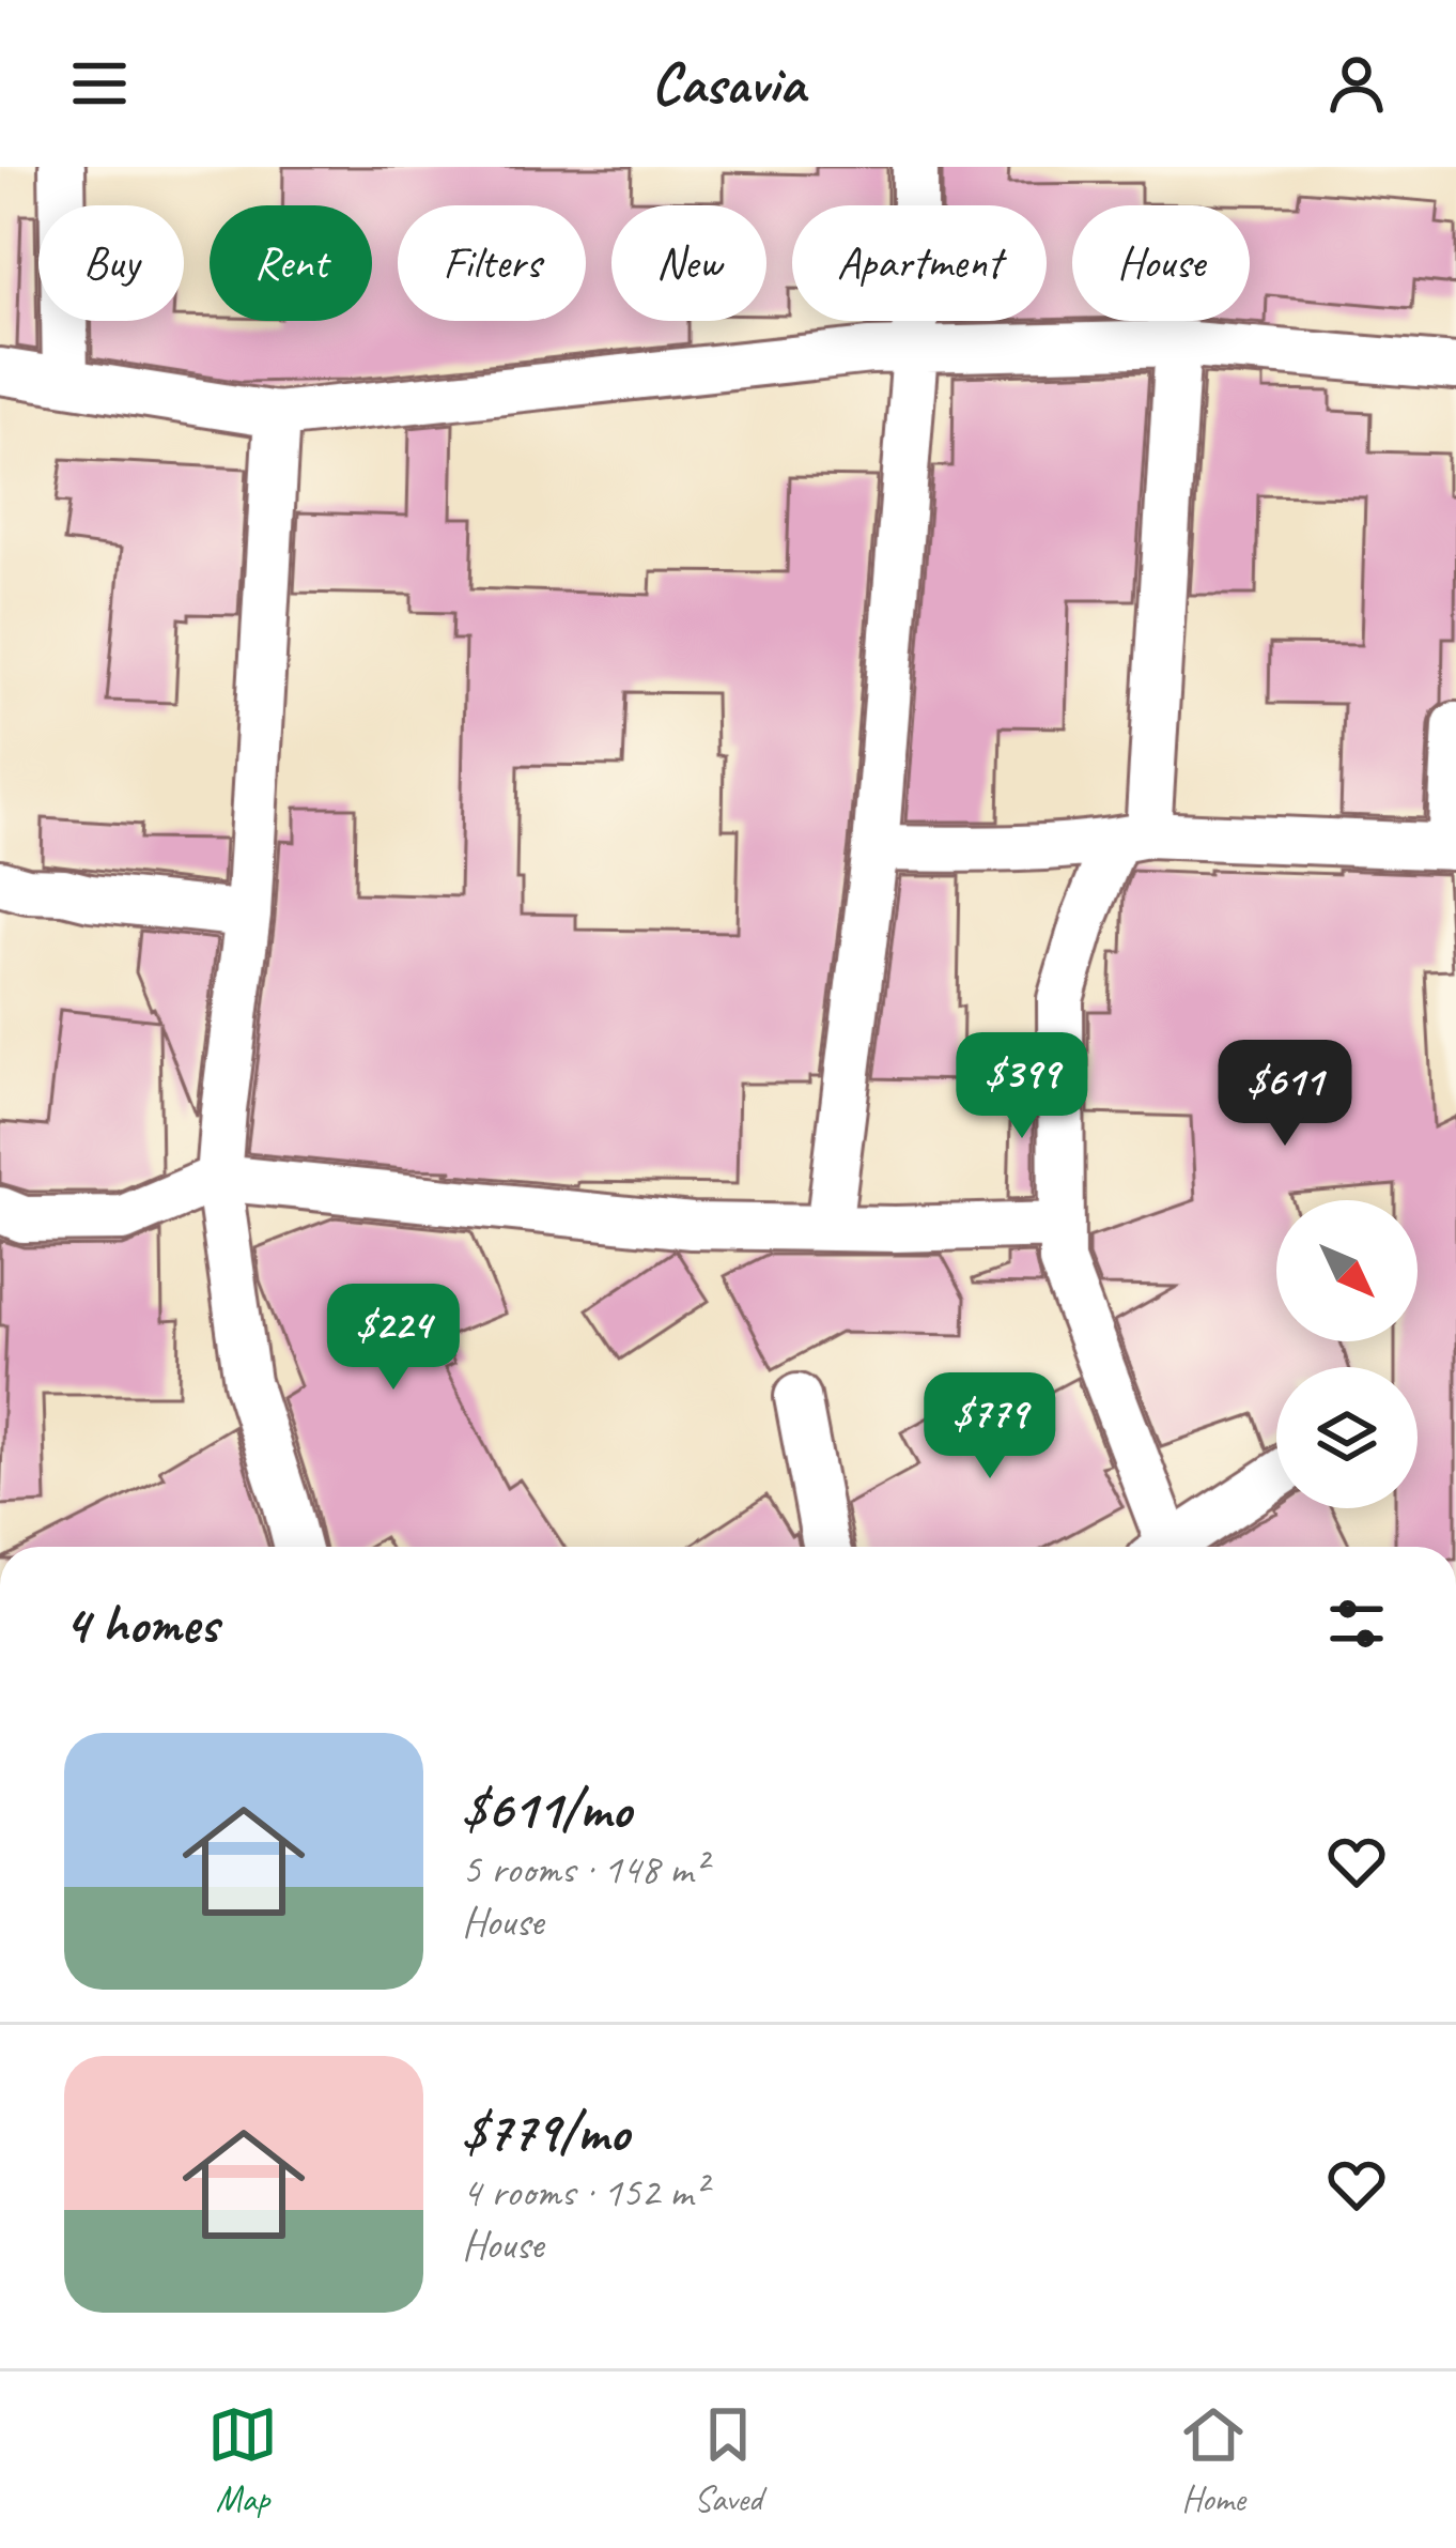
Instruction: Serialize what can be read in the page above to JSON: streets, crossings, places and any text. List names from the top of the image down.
{
  "north": "bottom right",
  "page": {
    "header": "Casavia",
    "chip": [
      "Buy",
      "Rent",
      "Filters",
      "New",
      "Apartment",
      "House"
    ],
    "price": [
      "$399",
      "$611",
      "$224",
      "$779"
    ],
    "heading": "4 homes",
    "list": [
      {
        "name": "$611/mo",
        "note": "5 rooms · 148 m² · House"
      },
      {
        "name": "$779/mo",
        "note": "4 rooms · 152 m² · House"
      }
    ],
    "tabs": ["Map", "Saved", "Home"]
  }
}
